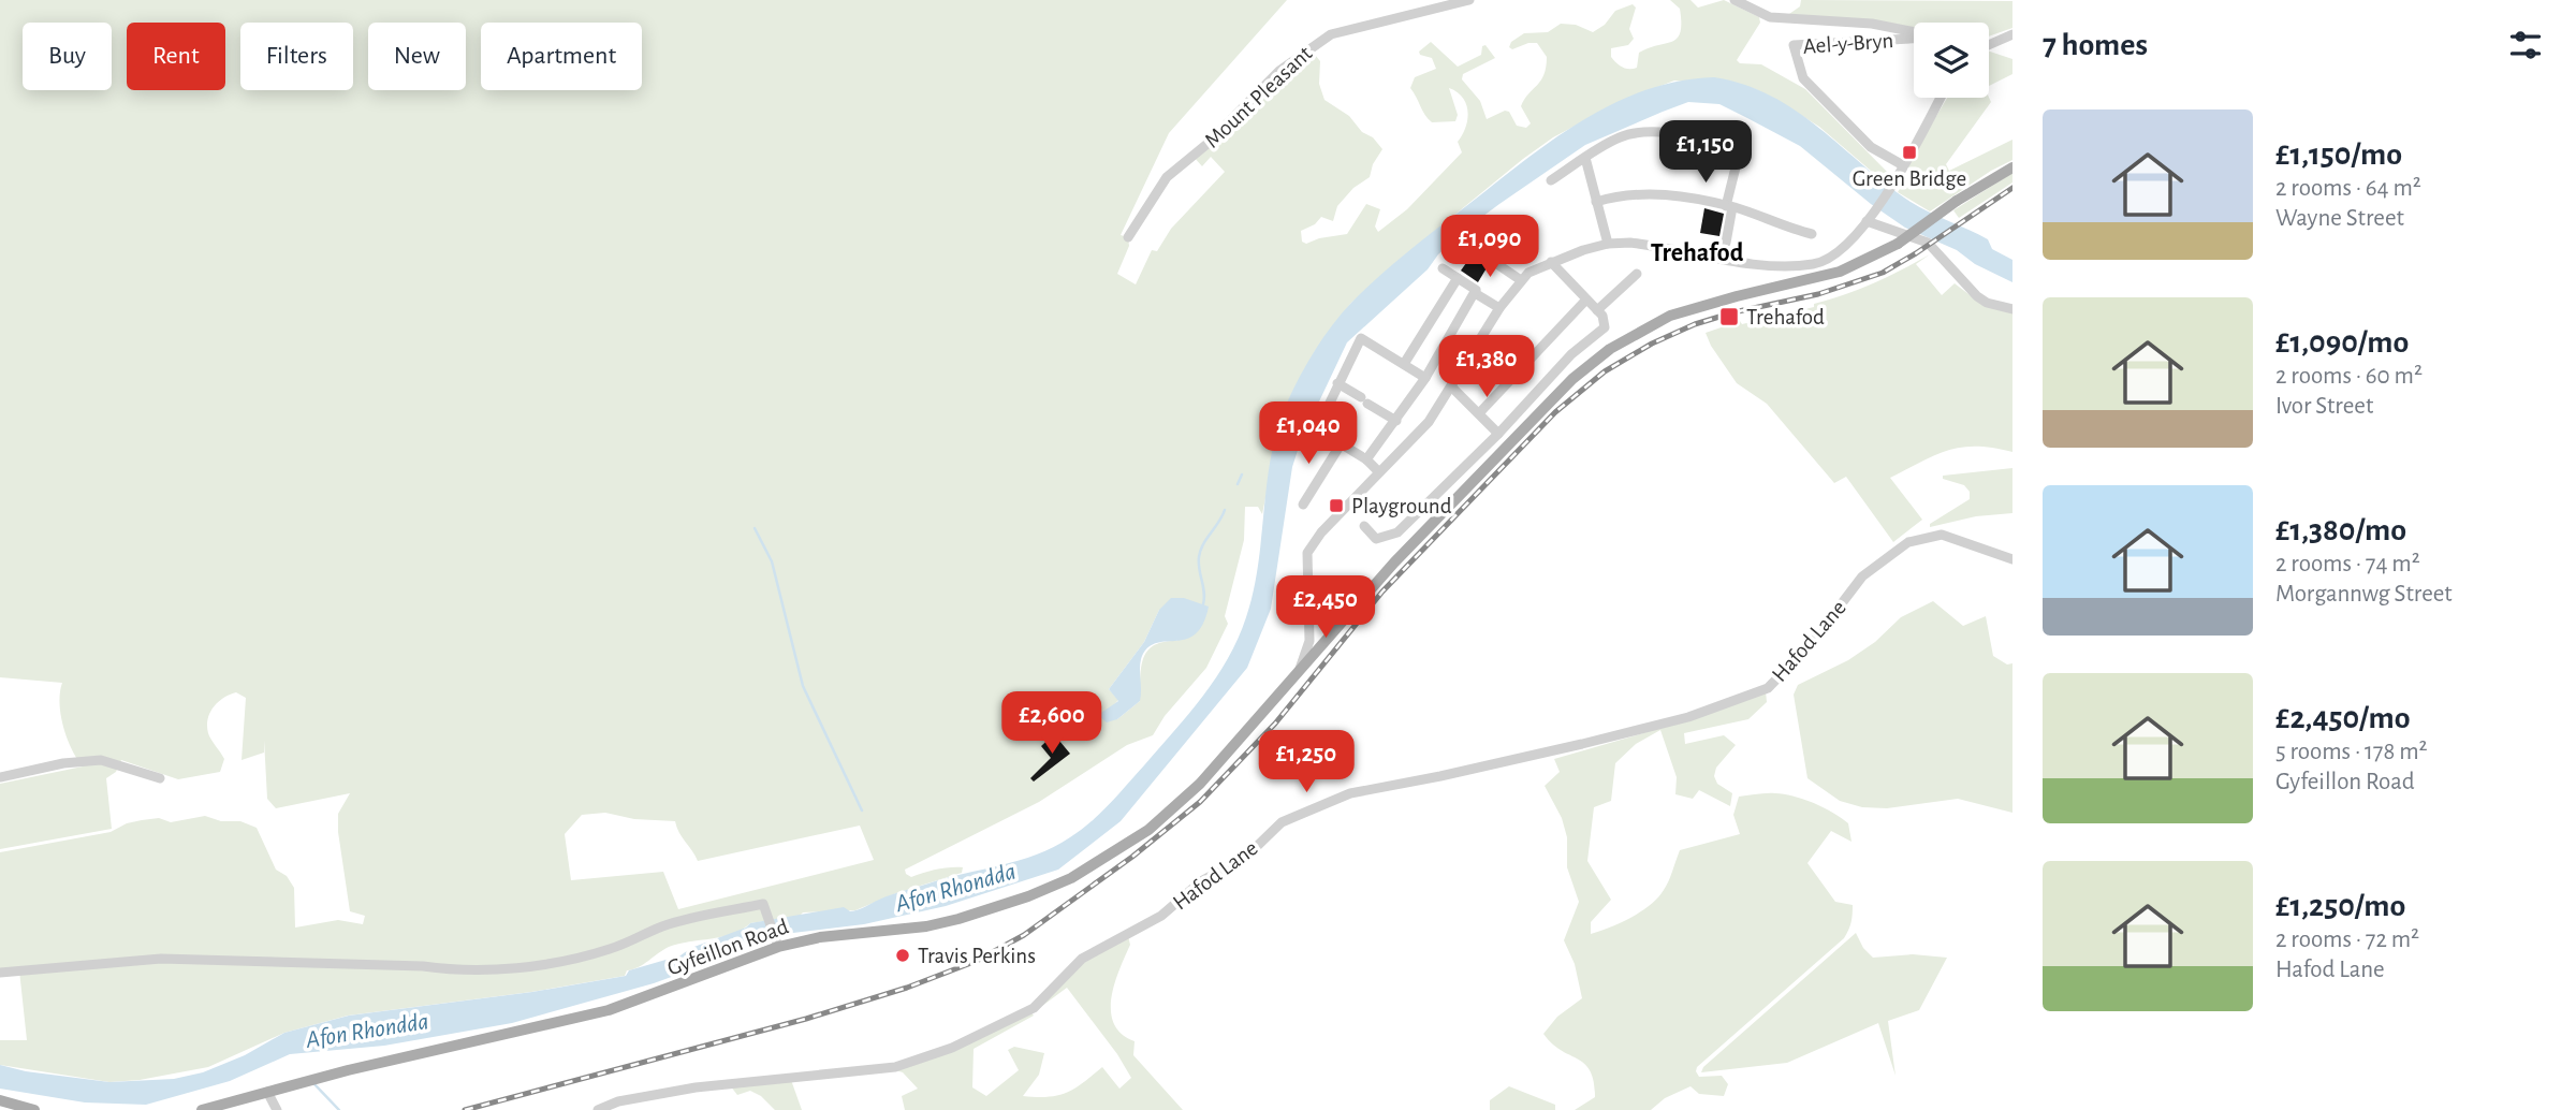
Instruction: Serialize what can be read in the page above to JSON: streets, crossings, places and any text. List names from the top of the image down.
{
  "streets": {
    "main road": ["Gyfeillon Road"],
    "street": ["Ael-y-Bryn", "Mount Pleasant", "Hafod Lane"]
  },
  "districts": ["Trehafod"],
  "water": ["Afon Rhondda"],
  "places": {
    "transit": ["Green Bridge", "Trehafod", "Playground"],
    "other": ["Travis Perkins"]
  },
  "page": {
    "heading": "7 homes",
    "chip": [
      "Buy",
      "Rent",
      "Filters",
      "New",
      "Apartment"
    ],
    "list": [
      {
        "name": "£1,150/mo",
        "note": "2 rooms · 64 m² · Wayne Street"
      },
      {
        "name": "£1,090/mo",
        "note": "2 rooms · 60 m² · Ivor Street"
      },
      {
        "name": "£1,380/mo",
        "note": "2 rooms · 74 m² · Morgannwg Street"
      },
      {
        "name": "£2,450/mo",
        "note": "5 rooms · 178 m² · Gyfeillon Road"
      },
      {
        "name": "£1,250/mo",
        "note": "2 rooms · 72 m² · Hafod Lane"
      }
    ],
    "price": [
      "£1,150",
      "£1,090",
      "£1,380",
      "£1,040",
      "£2,450",
      "£2,600",
      "£1,250"
    ]
  }
}
